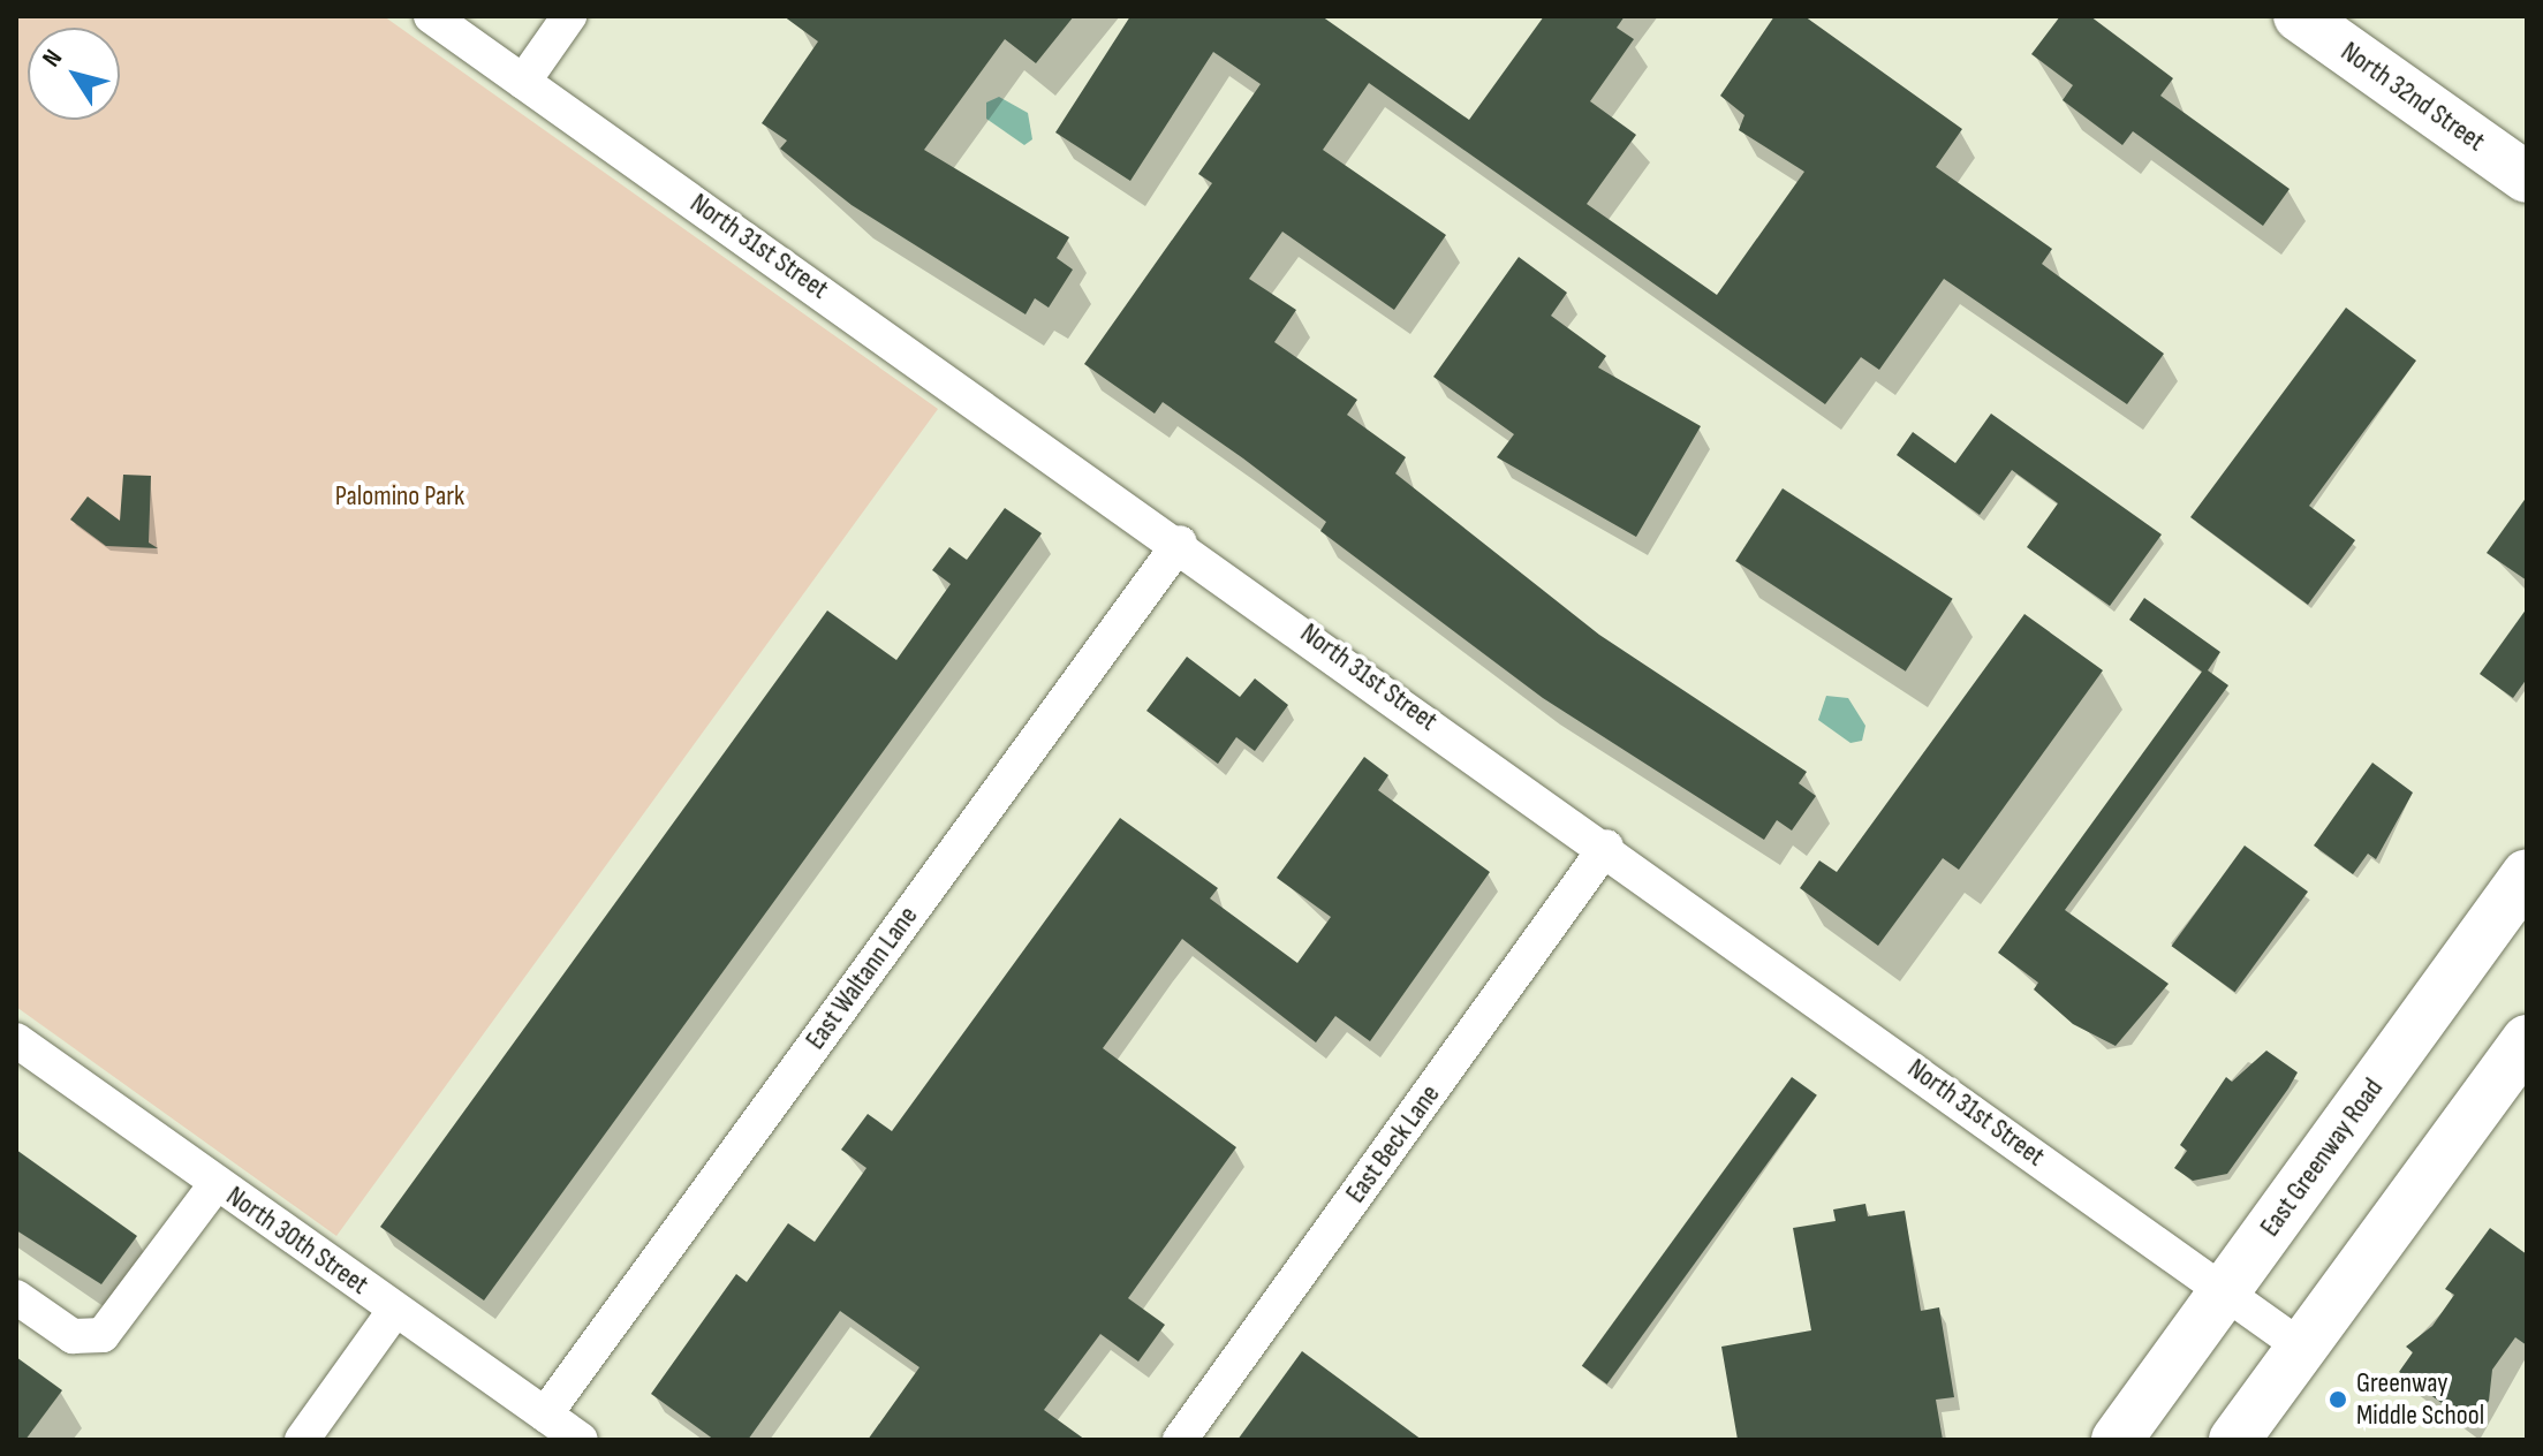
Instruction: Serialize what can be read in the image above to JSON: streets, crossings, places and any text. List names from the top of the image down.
{
  "streets": {
    "main road": ["North 32nd Street", "East Greenway Road"],
    "street": [
      "North 31st Street",
      "East Waltann Lane",
      "East Beck Lane",
      "North 30th Street"
    ]
  },
  "crossings": [
    ["North 31st Street", "East Waltann Lane"],
    ["North 31st Street", "East Beck Lane"],
    ["North 31st Street", "East Greenway Road"],
    ["East Waltann Lane", "North 30th Street"]
  ],
  "parks": ["Palomino Park"],
  "places": ["Greenway Middle School"],
  "north": "top left"
}
